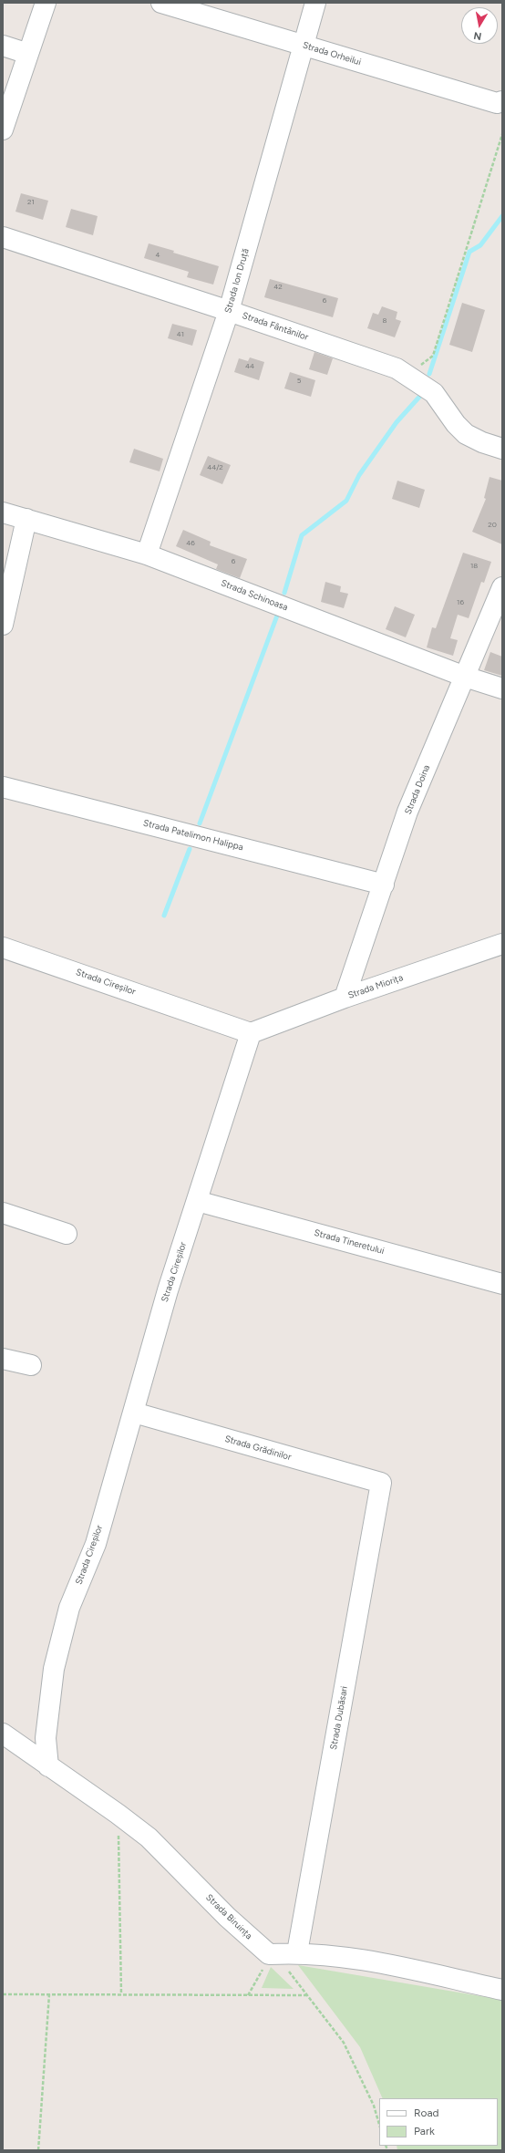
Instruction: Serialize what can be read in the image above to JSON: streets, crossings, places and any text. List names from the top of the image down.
{
  "streets": {
    "street": [
      "Strada Orheilui",
      "Strada Ion Druță",
      "Strada Fântânilor",
      "Strada Schinoasa",
      "Strada Doina",
      "Strada Patelimon Halippa",
      "Strada Cireșilor",
      "Strada Miorița",
      "Strada Tineretului",
      "Strada Grădinilor",
      "Strada Dubăsari",
      "Strada Biruința"
    ]
  },
  "crossings": [
    ["Strada Orheilui", "Strada Ion Druță"],
    ["Strada Ion Druță", "Strada Fântânilor"],
    ["Strada Ion Druță", "Strada Schinoasa"],
    ["Strada Schinoasa", "Strada Doina"],
    ["Strada Doina", "Strada Patelimon Halippa"],
    ["Strada Doina", "Strada Miorița"],
    ["Strada Cireșilor", "Strada Miorița"],
    ["Strada Cireșilor", "Strada Tineretului"],
    ["Strada Cireșilor", "Strada Grădinilor"],
    ["Strada Cireșilor", "Strada Biruința"],
    ["Strada Grădinilor", "Strada Dubăsari"]
  ],
  "house_numbers": [
    "21",
    "4",
    "42",
    "6",
    "8",
    "41",
    "44",
    "5",
    "44/2",
    "20",
    "46",
    "6",
    "18",
    "16"
  ],
  "legend": ["Road", "Park"],
  "north": "bottom"
}
